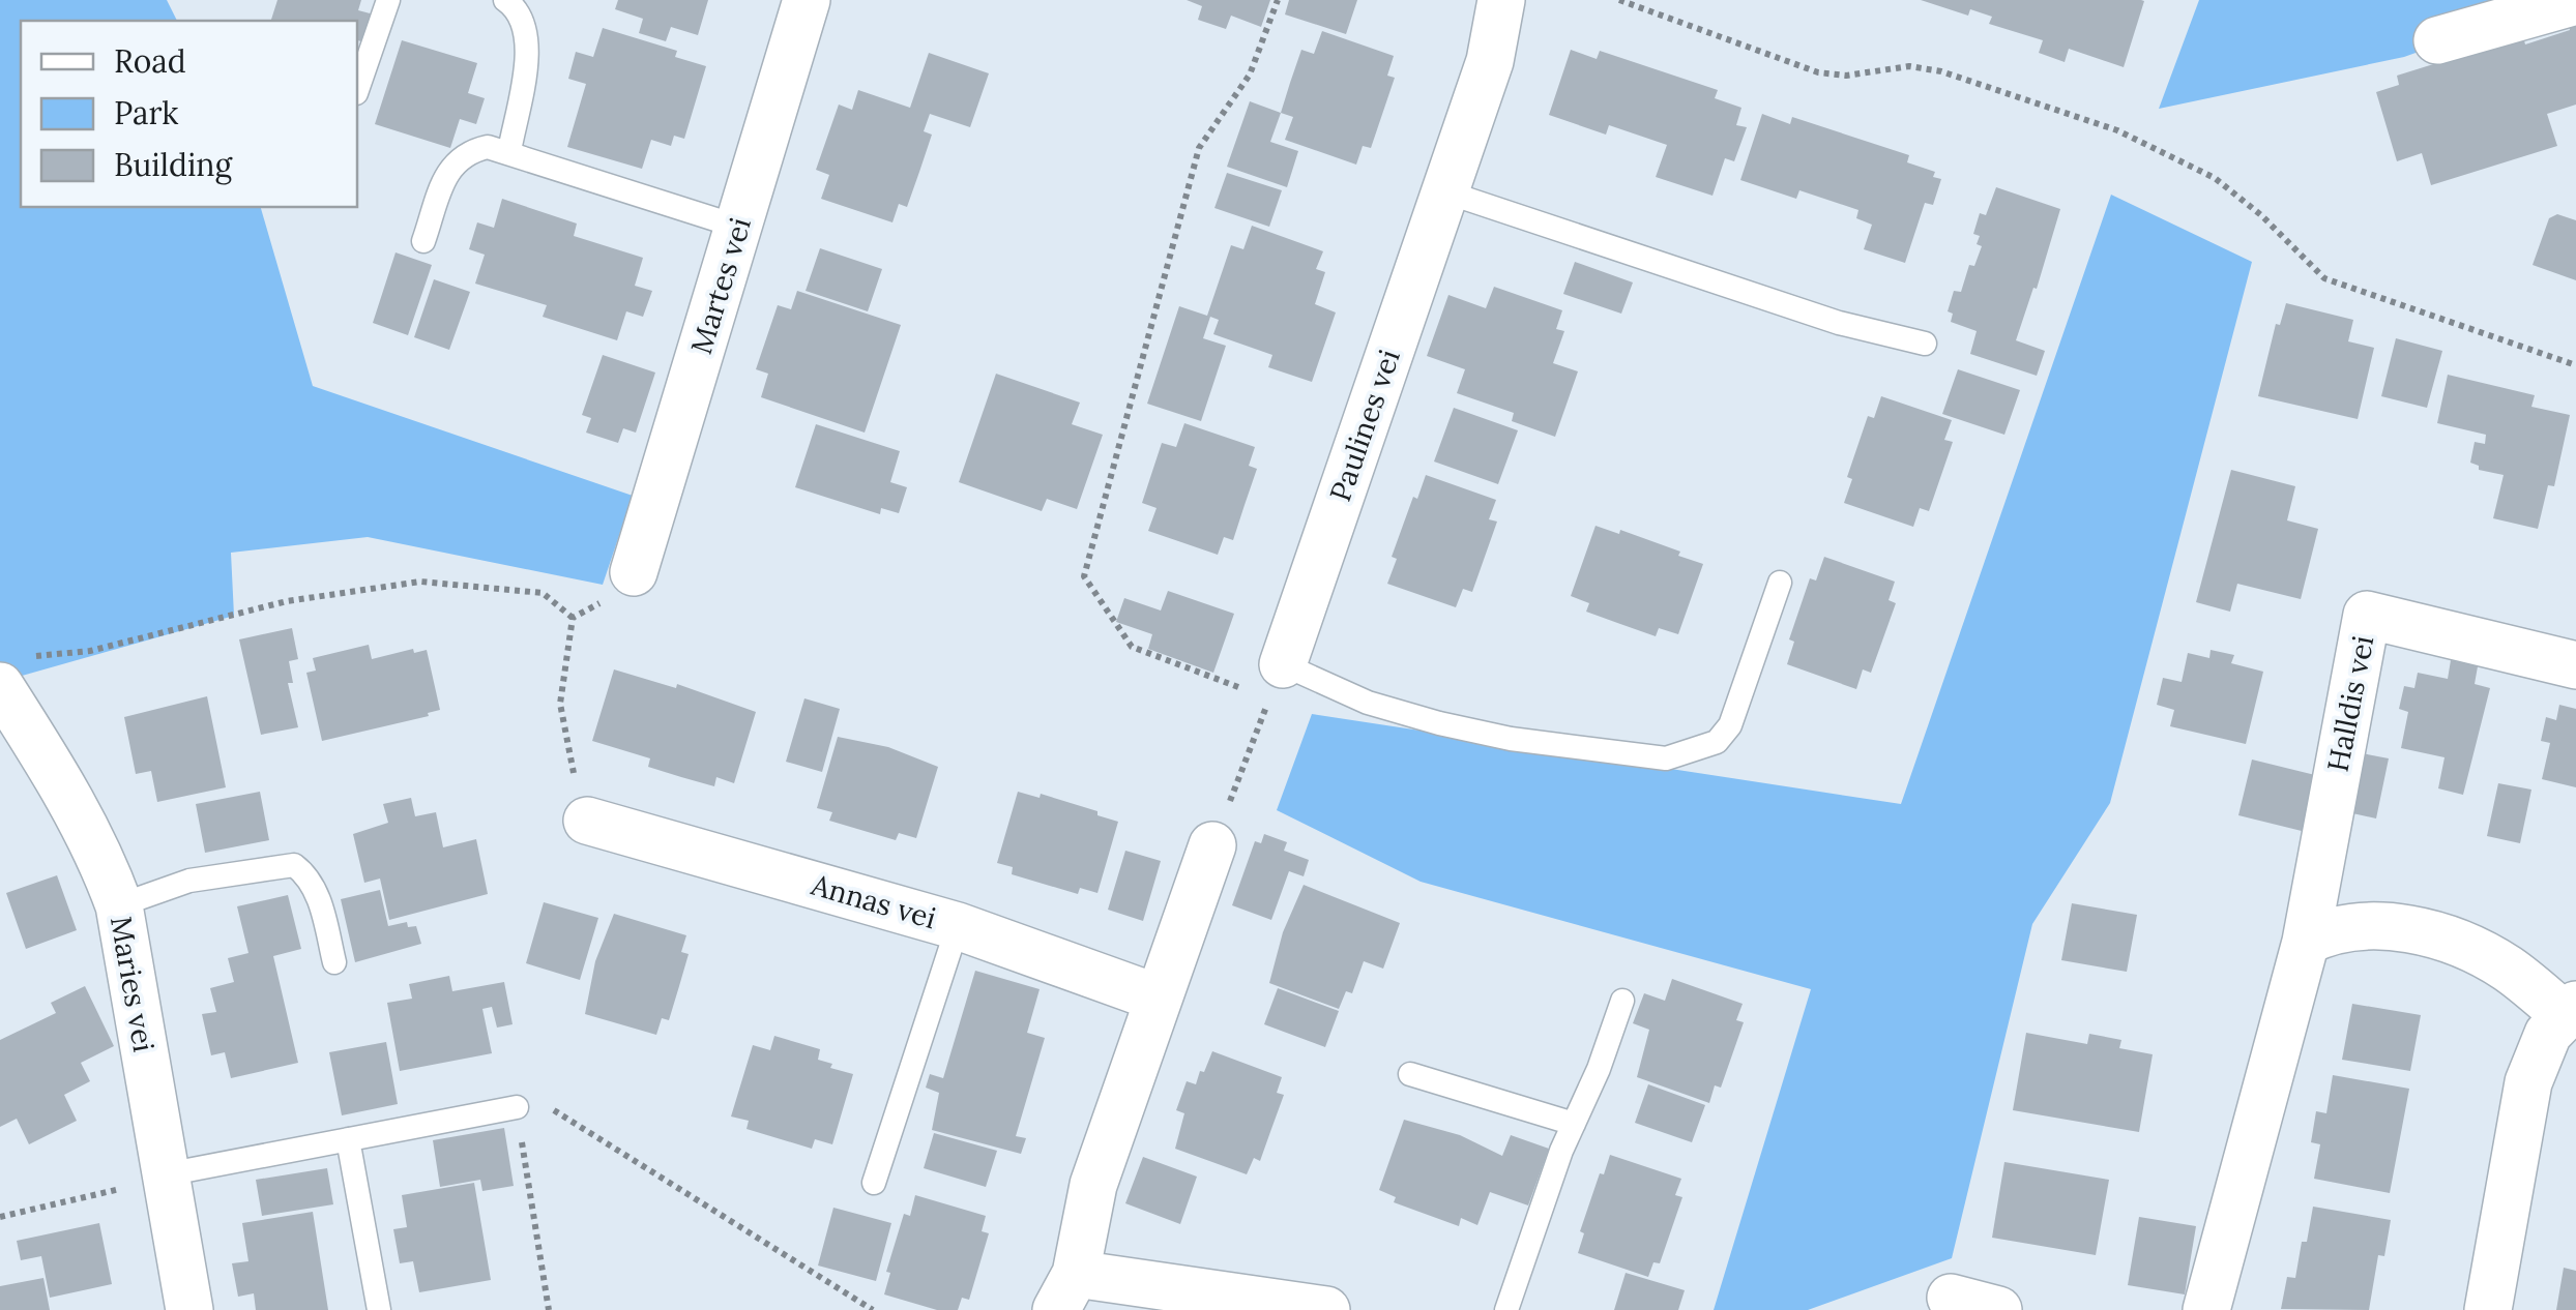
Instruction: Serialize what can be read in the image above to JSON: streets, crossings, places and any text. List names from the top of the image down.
{
  "streets": {
    "street": [
      "Martes vei",
      "Paulines vei",
      "Halldis vei",
      "Annas vei",
      "Maries vei"
    ]
  },
  "legend": ["Road", "Park", "Building"]
}
